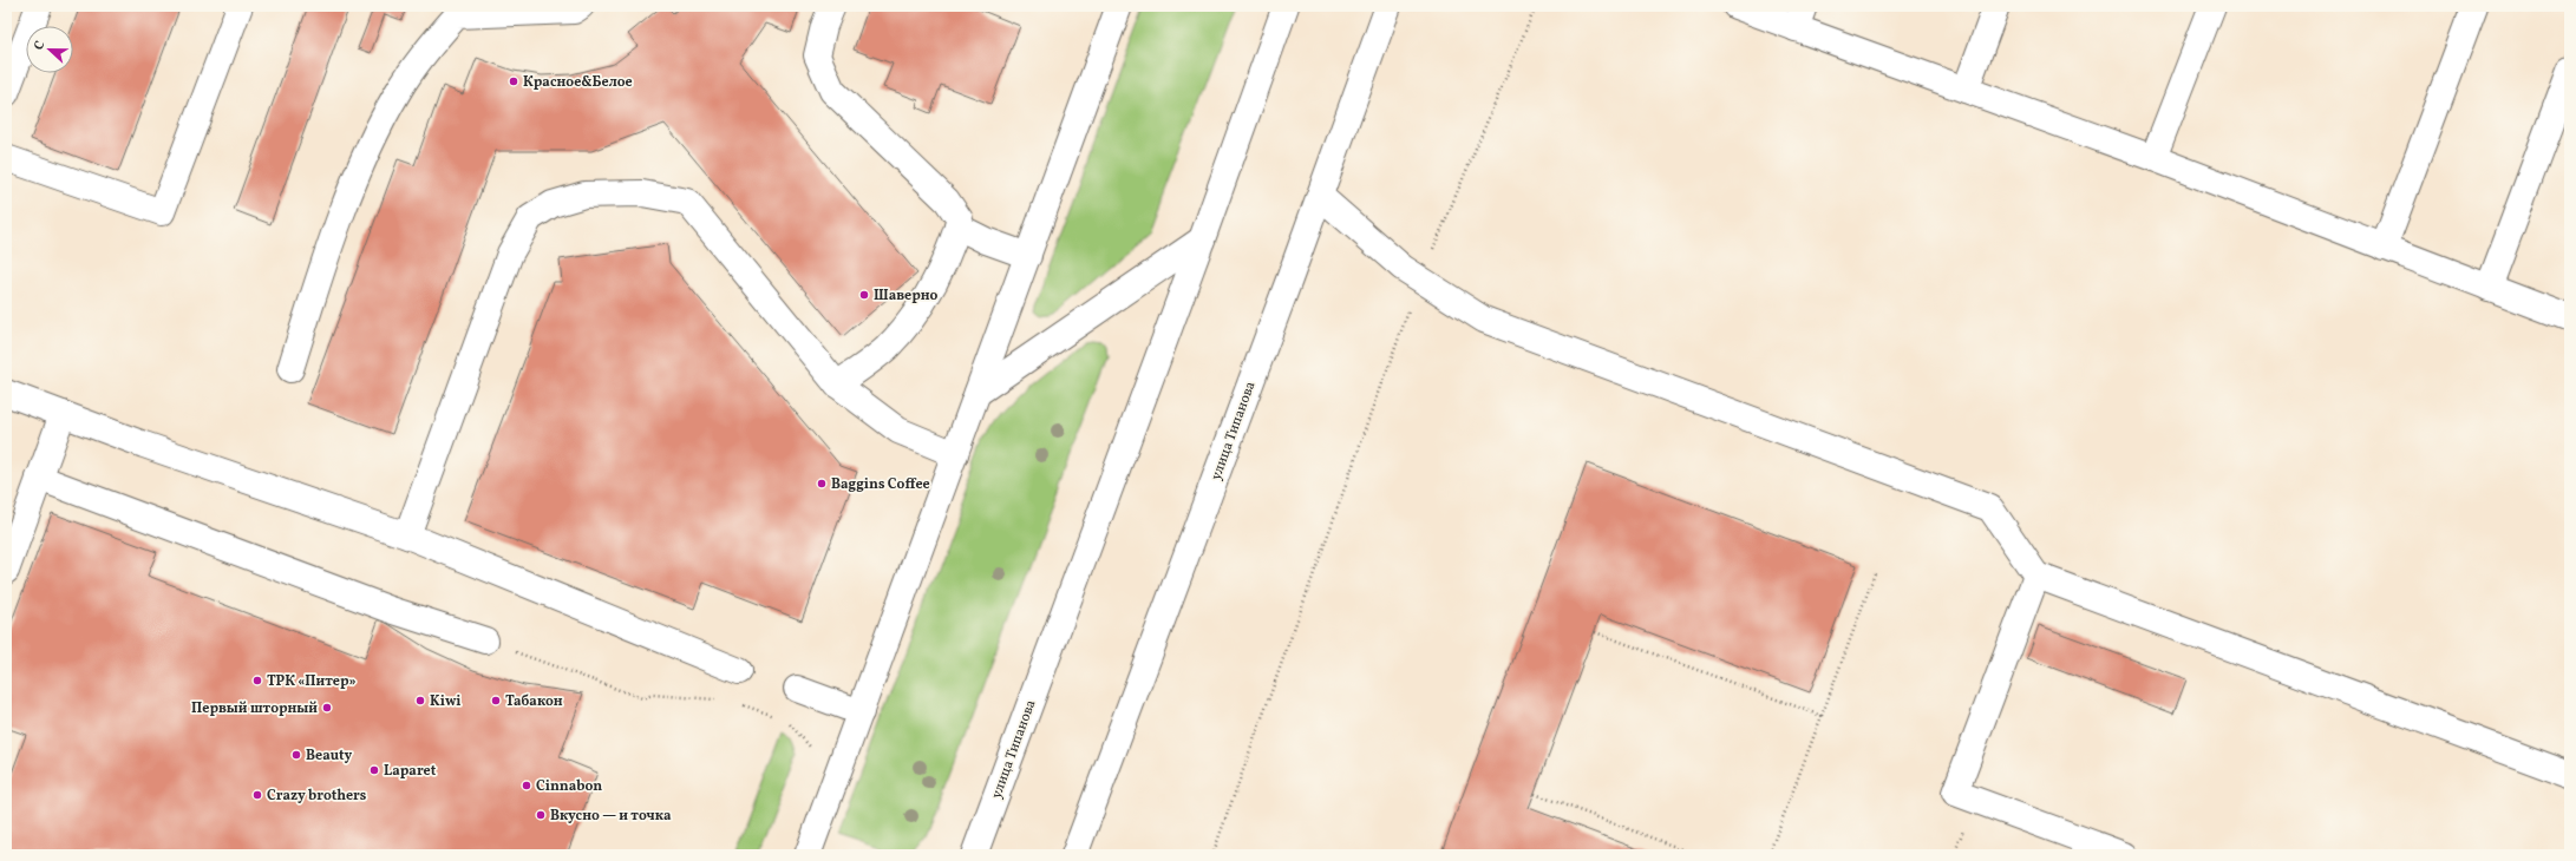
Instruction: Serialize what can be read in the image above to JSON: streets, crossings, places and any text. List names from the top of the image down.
{
  "streets": {
    "main road": ["улица Типанова"]
  },
  "places": [
    "Красное&Белое",
    "Шаверно",
    "Baggins Coffee",
    "ТРК «Питер»",
    "Kiwi",
    "Табакон",
    "Первый шторный",
    "Beauty",
    "Laparet",
    "Cinnabon",
    "Crazy brothers",
    "Вкусно — и точка"
  ],
  "north": "left"
}
